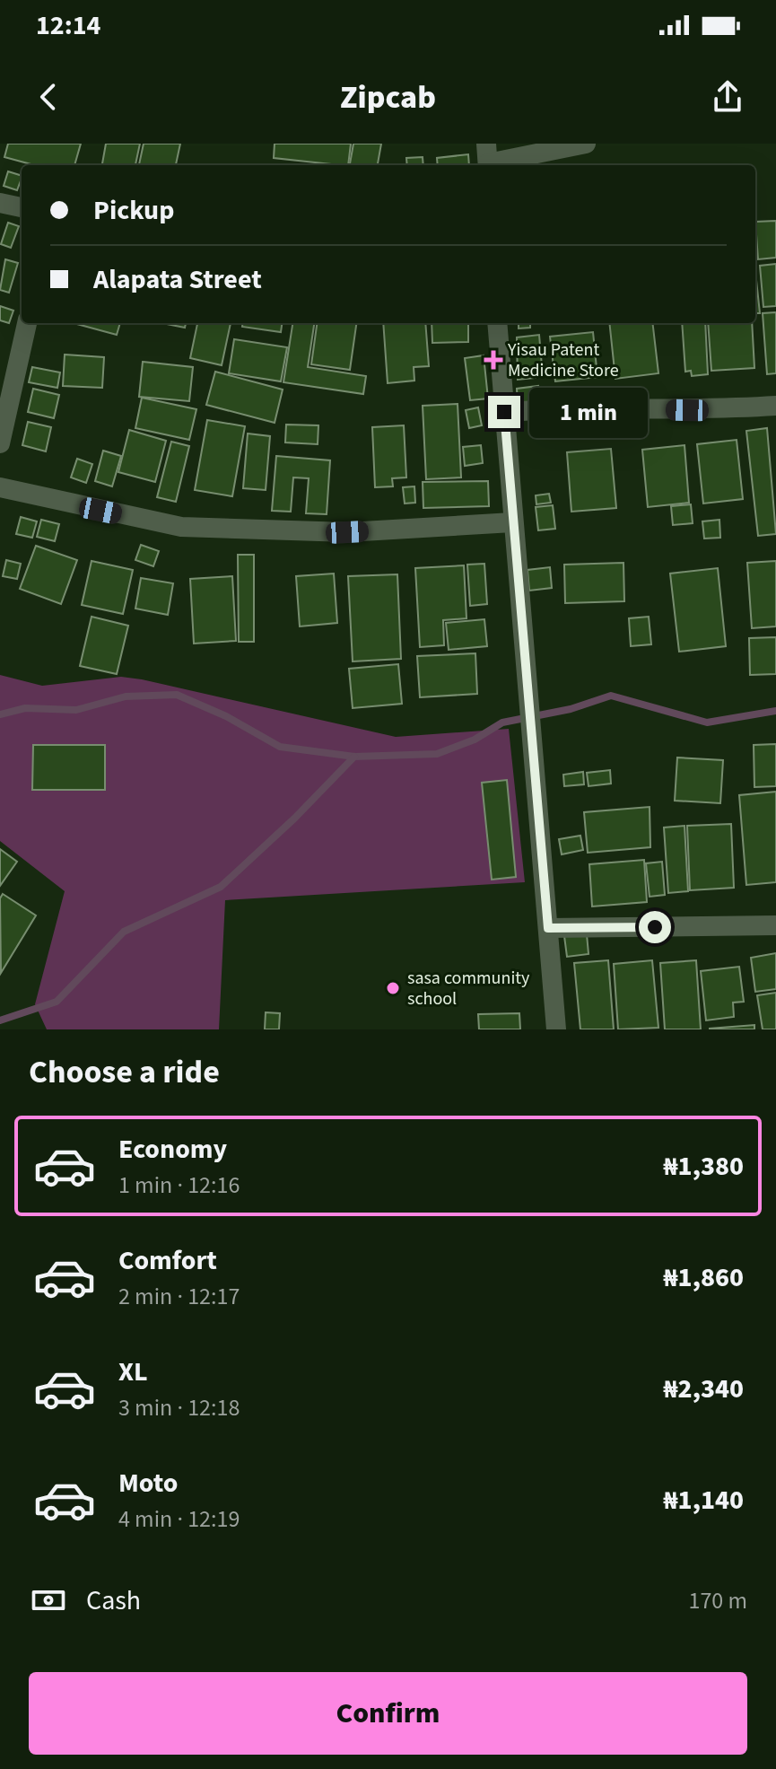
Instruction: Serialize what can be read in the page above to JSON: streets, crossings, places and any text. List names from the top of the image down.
{
  "places": {
    "health": ["Yisau Patent Medicine Store"],
    "other": ["sasa community school"]
  },
  "page": {
    "status": "12:14",
    "header": "Zipcab",
    "banner": ["Pickup", "Alapata Street"],
    "bubble": "1 min",
    "heading": "Choose a ride",
    "list": [
      {
        "name": "Economy",
        "note": "1 min · 12:16",
        "value": "₦1,380"
      },
      {
        "name": "Comfort",
        "note": "2 min · 12:17",
        "value": "₦1,860"
      },
      {
        "name": "XL",
        "note": "3 min · 12:18",
        "value": "₦2,340"
      },
      {
        "name": "Moto",
        "note": "4 min · 12:19",
        "value": "₦1,140"
      }
    ],
    "pay": ["Cash", "170 m"],
    "buttons": "Confirm"
  }
}
